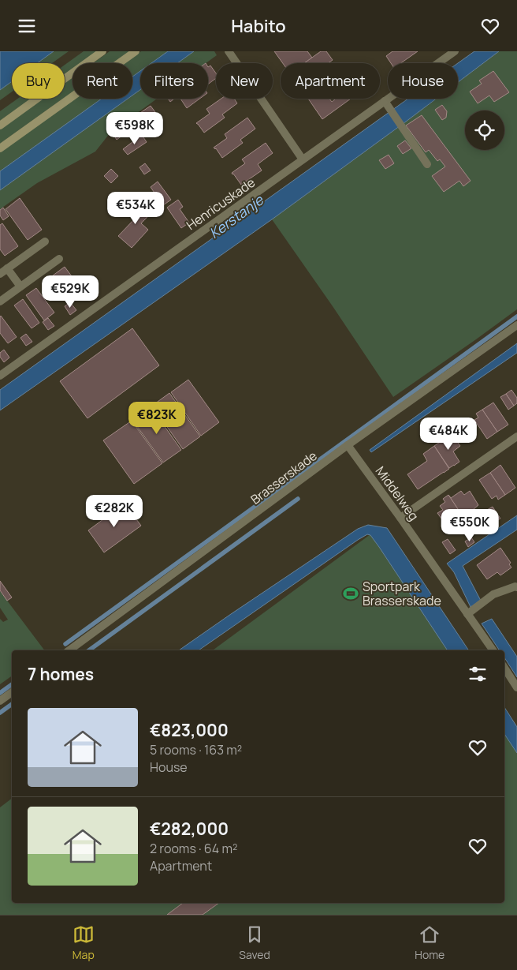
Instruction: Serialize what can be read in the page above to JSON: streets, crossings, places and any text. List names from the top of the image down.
{
  "streets": {
    "street": ["Henricuskade", "Brasserskade", "Middelweg"]
  },
  "crossings": [
    ["Brasserskade", "Middelweg"]
  ],
  "water": ["Kerstanje"],
  "places": {
    "sports": ["Sportpark Brasserskade"]
  },
  "page": {
    "header": "Habito",
    "chip": [
      "Buy",
      "Rent",
      "Filters",
      "New",
      "Apartment",
      "House"
    ],
    "price": [
      "€598K",
      "€534K",
      "€529K",
      "€823K",
      "€484K",
      "€282K",
      "€550K"
    ],
    "heading": "7 homes",
    "list": [
      {
        "name": "€823,000",
        "note": "5 rooms · 163 m² · House"
      },
      {
        "name": "€282,000",
        "note": "2 rooms · 64 m² · Apartment"
      }
    ],
    "tabs": ["Map", "Saved", "Home"]
  }
}
